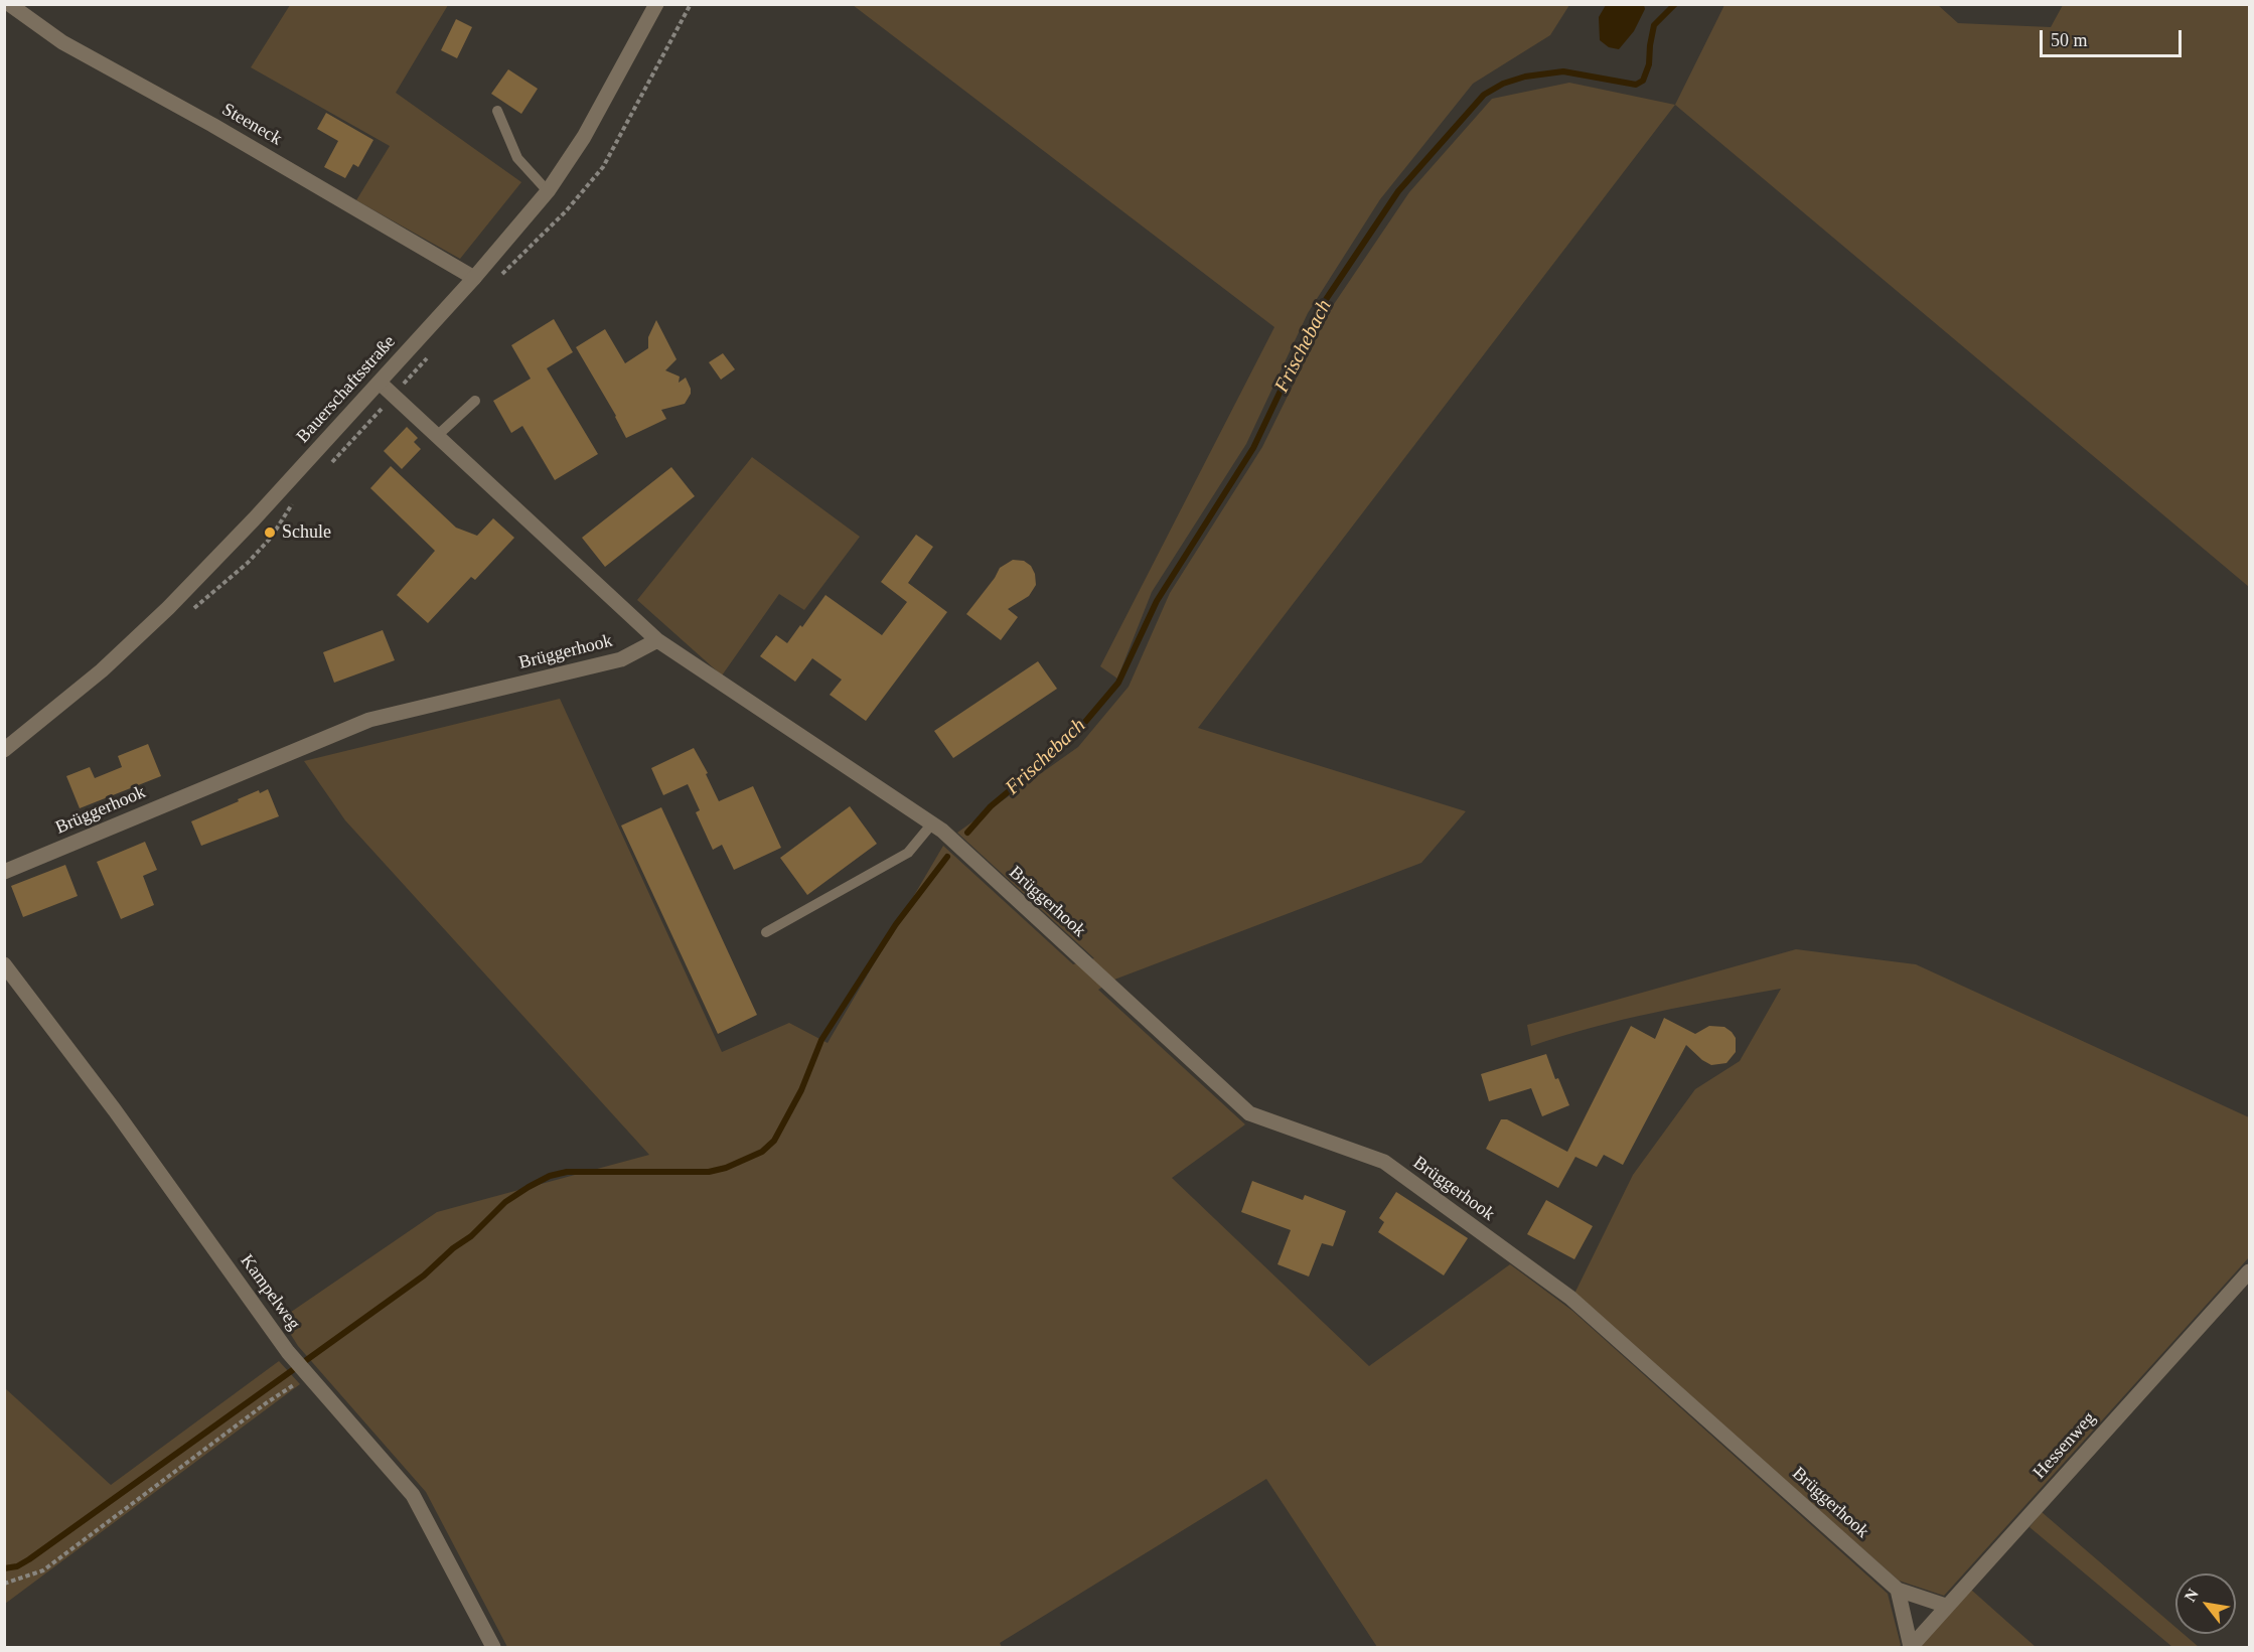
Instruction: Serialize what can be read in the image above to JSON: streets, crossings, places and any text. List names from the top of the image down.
{
  "streets": {
    "street": [
      "Steeneck",
      "Bauerschaftsstraße",
      "Brüggerhook",
      "Kampelweg",
      "Hessenweg"
    ]
  },
  "crossings": [
    ["Steeneck", "Bauerschaftsstraße"]
  ],
  "water": ["Frischebach"],
  "places": ["Schule"],
  "scale_bar": "50 m",
  "north": "top left"
}
